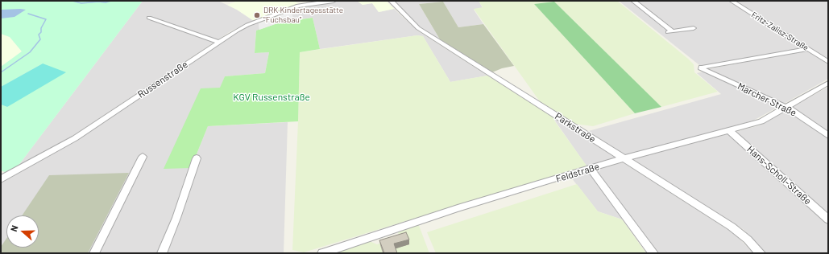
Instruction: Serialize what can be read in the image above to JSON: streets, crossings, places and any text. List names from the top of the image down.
{
  "streets": {
    "street": [
      "Fritz-Zalisz-Straße",
      "Russenstraße",
      "Marcher Straße",
      "Parkstraße",
      "Feldstraße",
      "Hans-Scholl-Straße"
    ]
  },
  "crossings": [
    ["Fritz-Zalisz-Straße", "Marcher Straße"],
    ["Marcher Straße", "Feldstraße"],
    ["Parkstraße", "Feldstraße"],
    ["Feldstraße", "Hans-Scholl-Straße"]
  ],
  "parks": ["KGV Russenstraße"],
  "places": ["DRK Kindertagesstätte \"Fuchsbau\""],
  "north": "left"
}
